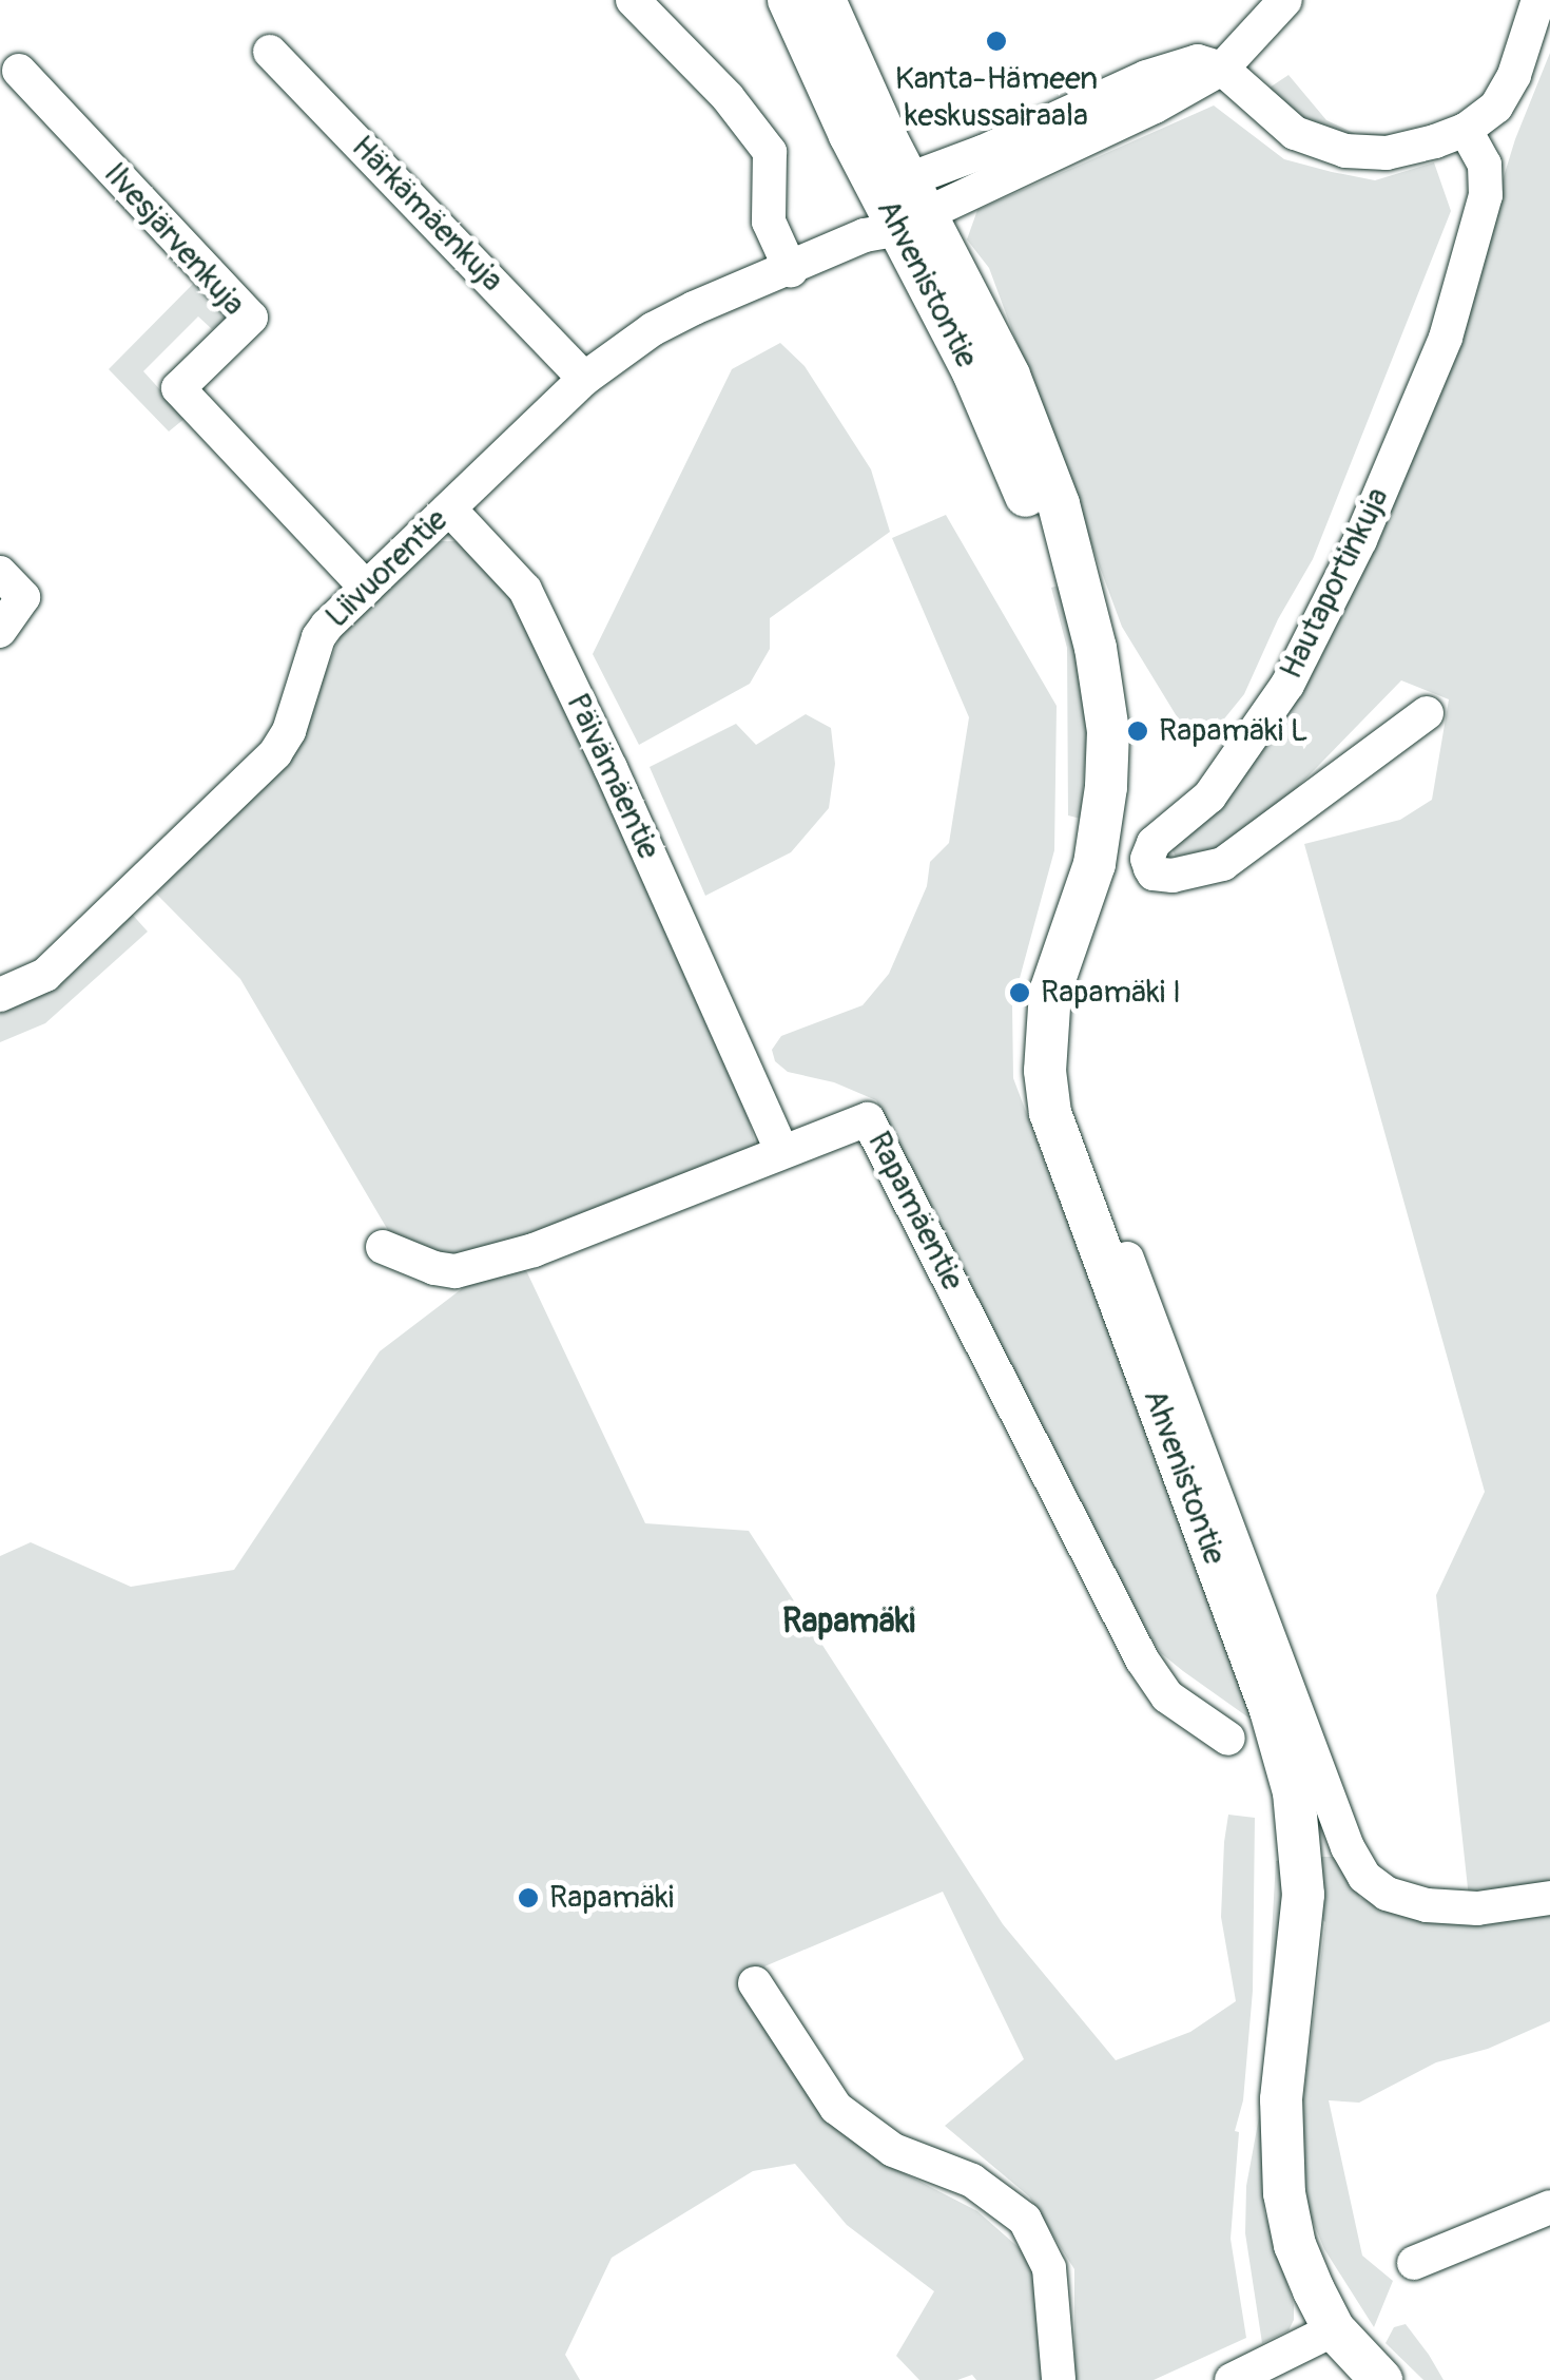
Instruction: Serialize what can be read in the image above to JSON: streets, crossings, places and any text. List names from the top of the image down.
{
  "streets": {
    "main road": ["Ahvenistontie"],
    "street": [
      "Härkämäenkuja",
      "Ilvesjärvenkuja",
      "Liivuorentie",
      "Hautaportinkuja",
      "Päivämäentie",
      "Rapamäentie"
    ]
  },
  "crossings": [
    ["Härkämäenkuja", "Liivuorentie"],
    ["Ilvesjärvenkuja", "Liivuorentie"],
    ["Ahvenistontie", "Liivuorentie"],
    ["Liivuorentie", "Päivämäentie"],
    ["Päivämäentie", "Rapamäentie"]
  ],
  "districts": ["Rapamäki"],
  "places": [
    "Kanta-Hämeen keskussairaala",
    "Rapamäki L",
    "Rapamäki I",
    "Rapamäki"
  ]
}
